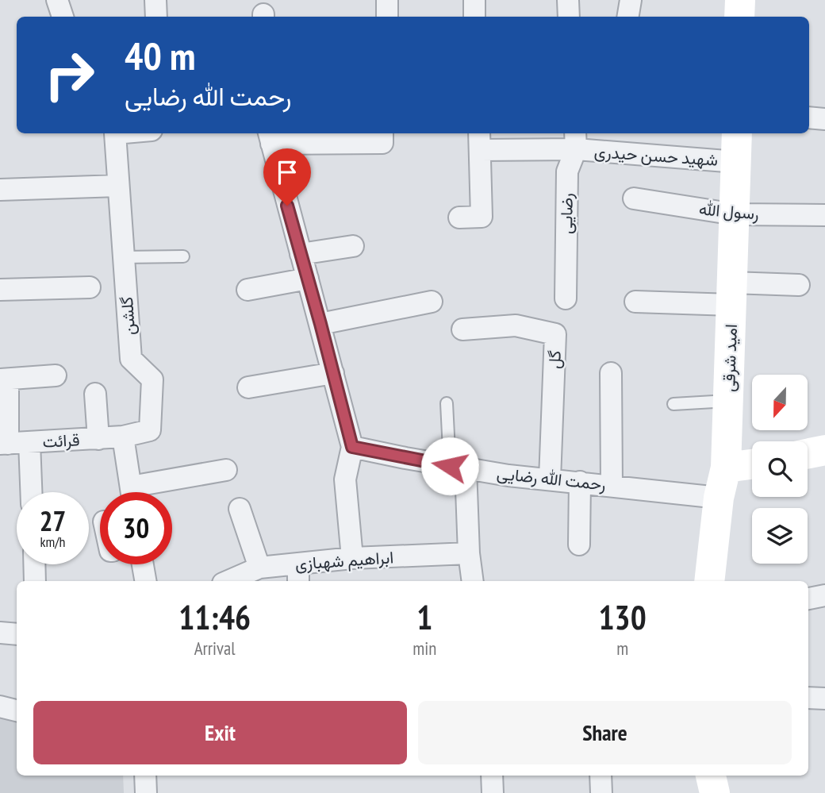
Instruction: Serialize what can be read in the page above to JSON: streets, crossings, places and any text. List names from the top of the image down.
{
  "streets": {
    "street": [
      "شهید حسن حیدری",
      "رسول الله",
      "رضایی",
      "گلشن",
      "امید شرقی",
      "گل",
      "قرائت",
      "رحمت الله رضایی",
      "ابراهیم شهبازی"
    ]
  },
  "crossings": [
    ["شهید حسن حیدری", "رضایی"],
    ["شهید حسن حیدری", "امید شرقی"],
    ["رسول الله", "امید شرقی"],
    ["گلشن", "قرائت"],
    ["امید شرقی", "رحمت الله رضایی"],
    ["گل", "رحمت الله رضایی"]
  ],
  "north": "bottom",
  "page": {
    "turn": ["40 m", "رحمت الله رضایی"],
    "speed": "27 km/h",
    "limit": "30",
    "eta": [
      "11:46",
      "Arrival",
      "1",
      "min",
      "130",
      "m"
    ],
    "buttons": ["Exit", "Share"]
  }
}
